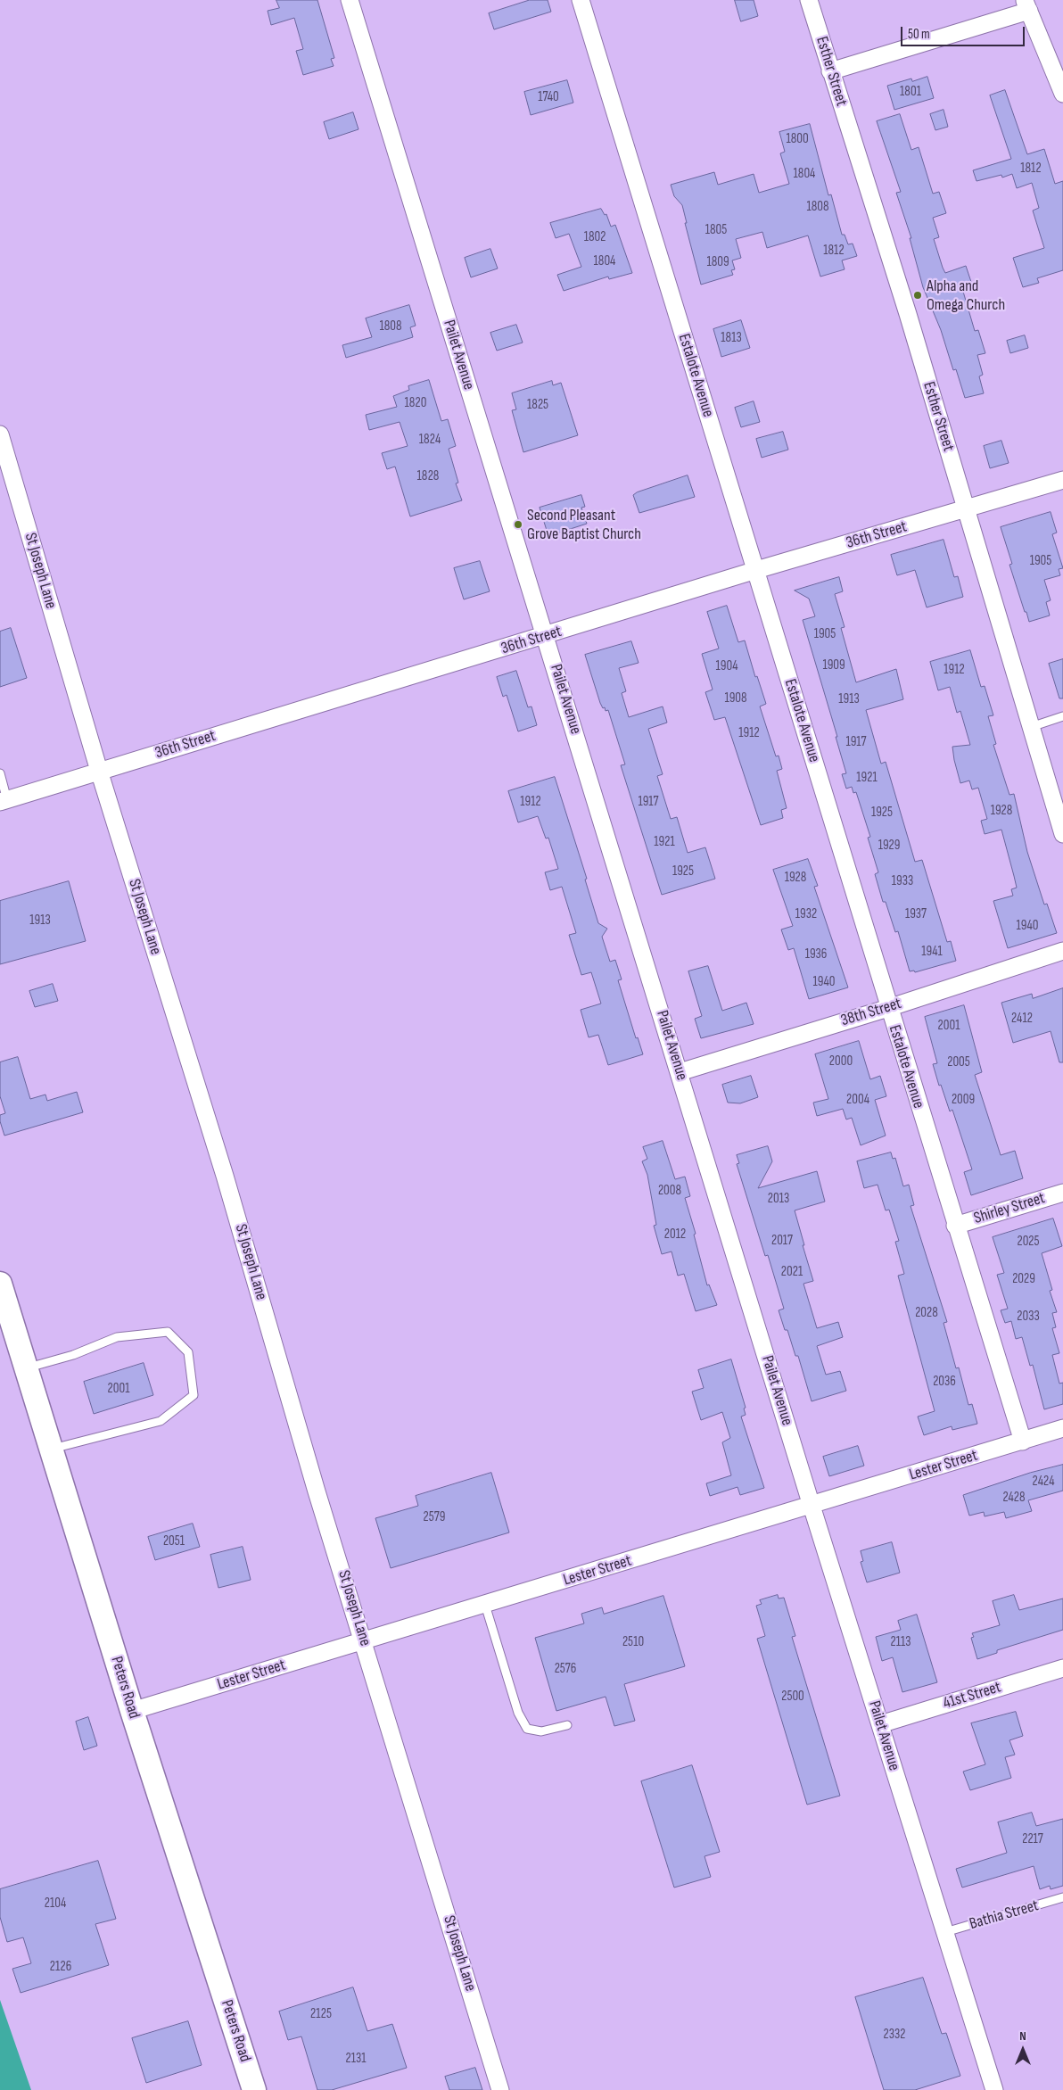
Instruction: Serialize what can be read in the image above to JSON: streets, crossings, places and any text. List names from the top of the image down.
{
  "streets": {
    "main road": ["Peters Road"],
    "street": [
      "Esther Street",
      "Pailet Avenue",
      "Estalote Avenue",
      "36th Street",
      "St Joseph Lane",
      "38th Street",
      "Shirley Street",
      "Lester Street",
      "41st Street"
    ],
    "lane": ["Bathia Street"]
  },
  "crossings": [
    ["Esther Street", "36th Street"],
    ["Pailet Avenue", "36th Street"],
    ["Pailet Avenue", "38th Street"],
    ["Pailet Avenue", "Lester Street"],
    ["Pailet Avenue", "41st Street"],
    ["Pailet Avenue", "Bathia Street"],
    ["Estalote Avenue", "36th Street"],
    ["Estalote Avenue", "38th Street"],
    ["Estalote Avenue", "Shirley Street"],
    ["Estalote Avenue", "Lester Street"],
    ["36th Street", "St Joseph Lane"],
    ["St Joseph Lane", "Lester Street"],
    ["Lester Street", "Peters Road"]
  ],
  "places": ["Alpha and Omega Church", "Second Pleasant Grove Baptist Church"],
  "house_numbers": [
    "1801",
    "1740",
    "1800",
    "1812",
    "1804",
    "1808",
    "1805",
    "1802",
    "1812",
    "1804",
    "1809",
    "1808",
    "1813",
    "1820",
    "1825",
    "1824",
    "1828",
    "1905",
    "1905",
    "1909",
    "1904",
    "1912",
    "1908",
    "1913",
    "1912",
    "1917",
    "1921",
    "1912",
    "1917",
    "1928",
    "1925",
    "1921",
    "1929",
    "1925",
    "1928",
    "1933",
    "1932",
    "1937",
    "1913",
    "1940",
    "1941",
    "1936",
    "1940",
    "2412",
    "2001",
    "2000",
    "2005",
    "2004",
    "2009",
    "2008",
    "2013",
    "2012",
    "2017",
    "2025",
    "2021",
    "2029",
    "2028",
    "2033",
    "2036",
    "2001",
    "2424",
    "2428",
    "2579",
    "2051",
    "2510",
    "2113",
    "2576",
    "2500",
    "2217",
    "2104",
    "2126",
    "2125",
    "2332",
    "2131"
  ],
  "scale_bar": "50 m",
  "north": "top"
}
